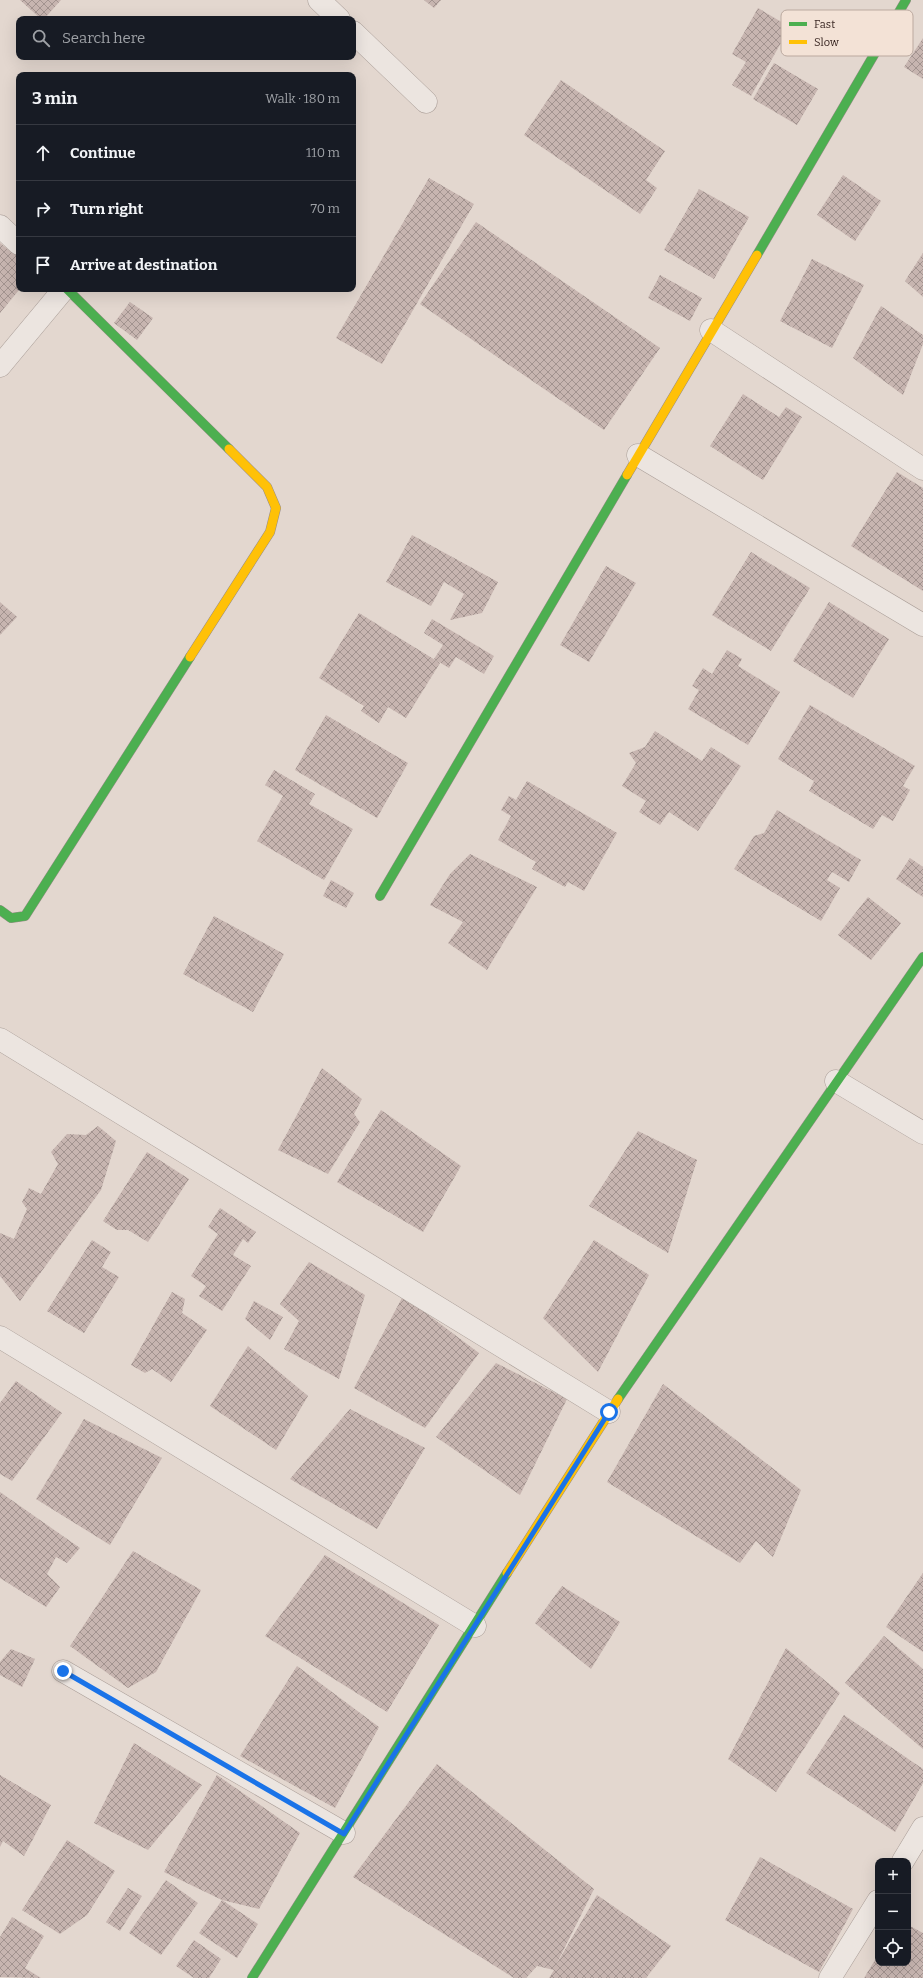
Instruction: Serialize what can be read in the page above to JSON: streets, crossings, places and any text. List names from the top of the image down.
{
  "legend": ["Fast", "Slow"],
  "page": {
    "search": "Search here",
    "heading": ["3 min", "Walk · 180 m"],
    "list": [
      ["Continue", "110 m"],
      ["Turn right", "70 m"],
      "Arrive at destination"
    ],
    "map_buttons": ["+", "−"]
  }
}
